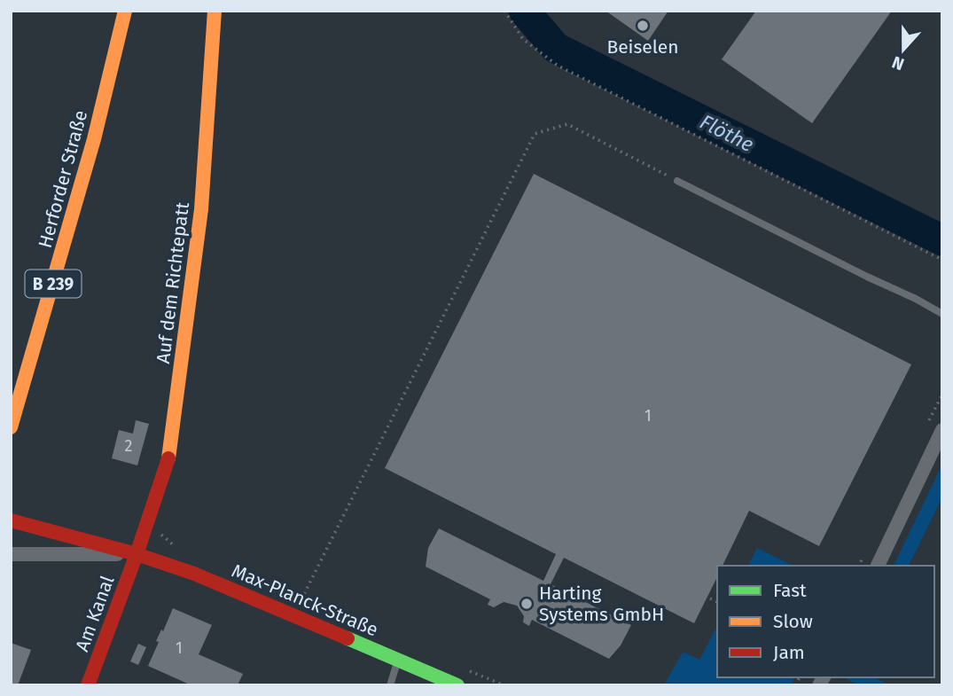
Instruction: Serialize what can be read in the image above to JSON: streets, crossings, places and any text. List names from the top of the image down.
{
  "streets": {
    "street": [
      "Herforder Straße",
      "Auf dem Richtepatt",
      "B 239",
      "Max-Planck-Straße",
      "Am Kanal"
    ]
  },
  "crossings": [
    ["Auf dem Richtepatt", "Max-Planck-Straße"],
    ["Auf dem Richtepatt", "Am Kanal"],
    ["Max-Planck-Straße", "Am Kanal"]
  ],
  "water": ["Flöthe"],
  "places": ["Beiselen", "Harting Systems GmbH"],
  "house_numbers": ["1", "2", "1"],
  "legend": ["Fast", "Slow", "Jam"],
  "north": "bottom"
}
